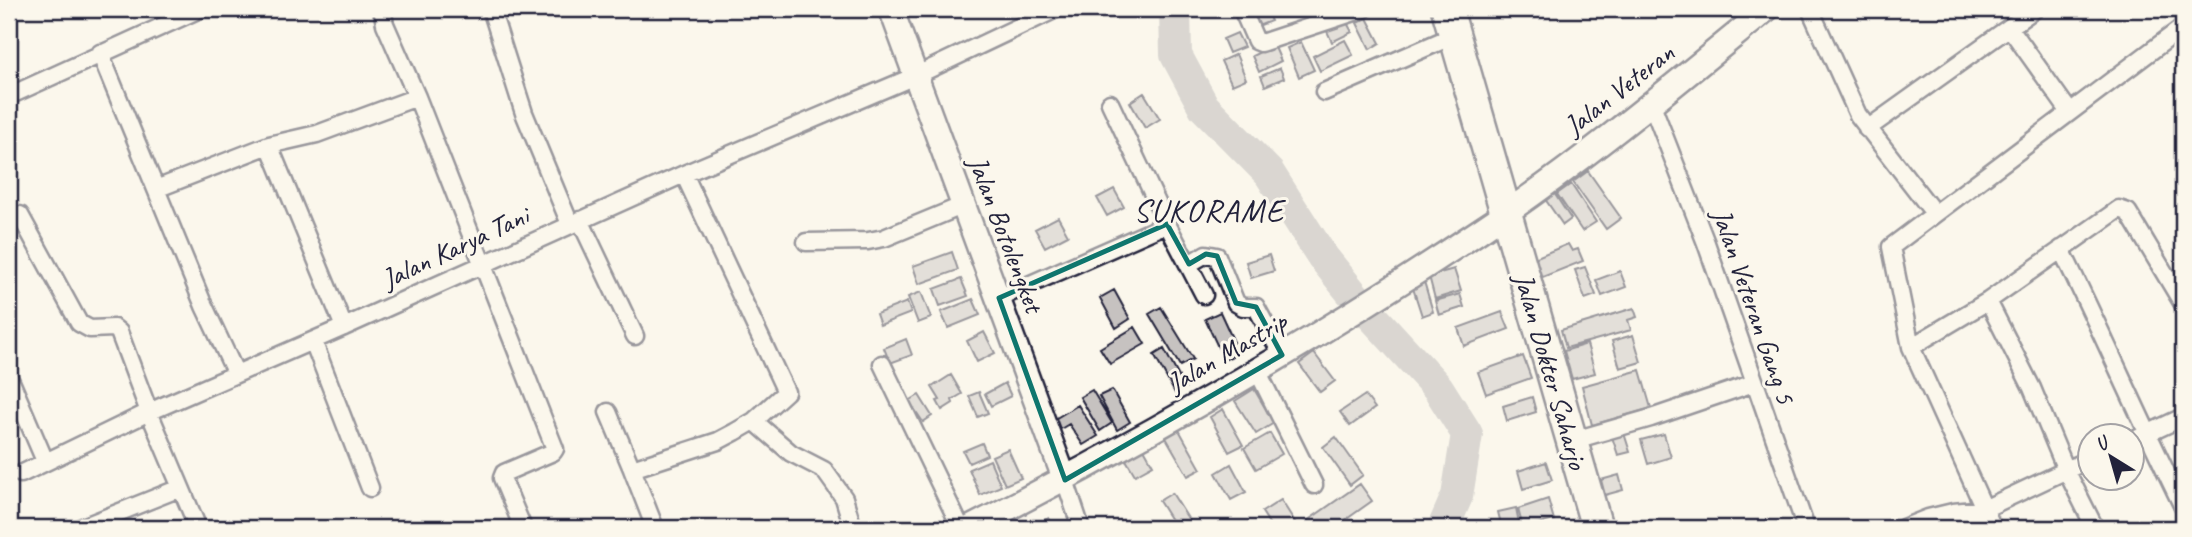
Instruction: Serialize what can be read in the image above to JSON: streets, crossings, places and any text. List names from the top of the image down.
{
  "streets": {
    "highway": ["Jalan Dokter Saharjo"],
    "street": [
      "Jalan Veteran",
      "Jalan Botolengket",
      "Jalan Karya Tani",
      "Jalan Veteran Gang 5",
      "Jalan Mastrip"
    ]
  },
  "crossings": [
    ["Jalan Veteran", "Jalan Veteran Gang 5"],
    ["Jalan Veteran", "Jalan Mastrip"],
    ["Jalan Veteran", "Jalan Dokter Saharjo"],
    ["Jalan Botolengket", "Jalan Karya Tani"],
    ["Jalan Botolengket", "Jalan Mastrip"],
    ["Jalan Mastrip", "Jalan Dokter Saharjo"]
  ],
  "districts": ["SUKORAME"],
  "north": "top left"
}
